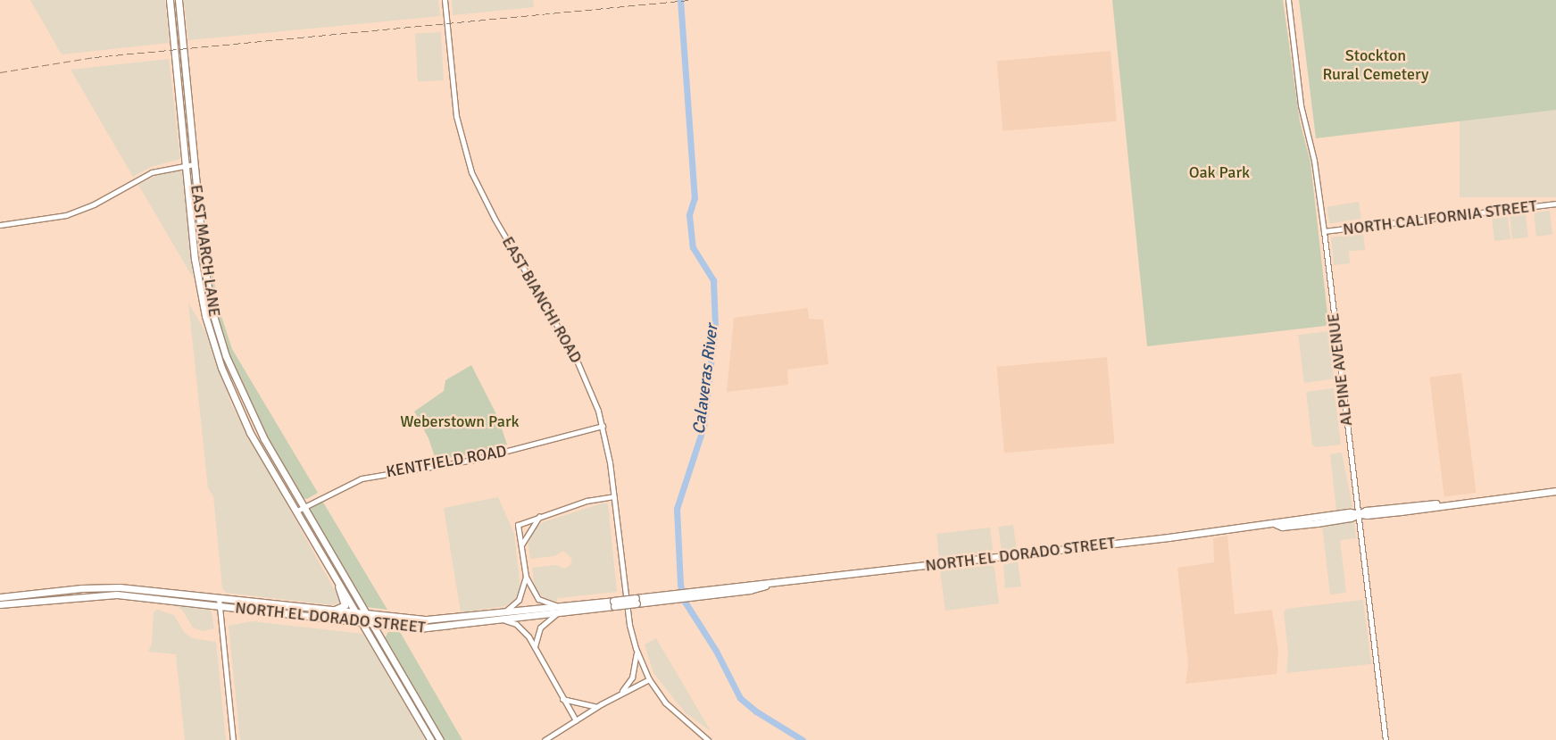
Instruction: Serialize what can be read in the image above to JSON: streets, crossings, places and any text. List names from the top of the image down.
{
  "streets": {
    "main road": ["EAST MARCH LANE", "NORTH EL DORADO STREET"],
    "street": [
      "NORTH CALIFORNIA STREET",
      "EAST BIANCHI ROAD",
      "ALPINE AVENUE",
      "KENTFIELD ROAD"
    ]
  },
  "crossings": [
    ["NORTH CALIFORNIA STREET", "ALPINE AVENUE"],
    ["EAST MARCH LANE", "KENTFIELD ROAD"],
    ["EAST MARCH LANE", "NORTH EL DORADO STREET"],
    ["EAST BIANCHI ROAD", "KENTFIELD ROAD"],
    ["ALPINE AVENUE", "NORTH EL DORADO STREET"]
  ],
  "water": ["Calaveras River"],
  "parks": ["Stockton Rural Cemetery", "Oak Park", "Weberstown Park"]
}
